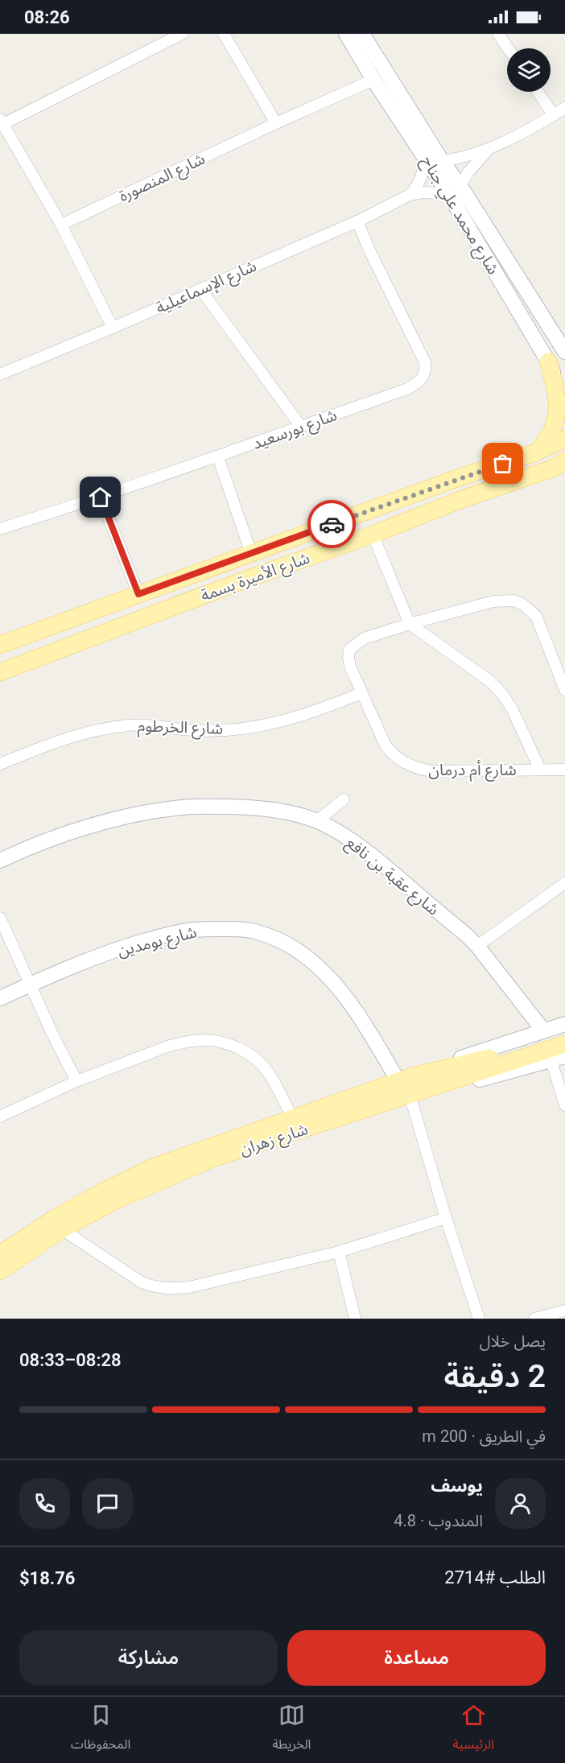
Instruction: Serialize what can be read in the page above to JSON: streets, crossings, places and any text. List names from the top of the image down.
{
  "streets": {
    "main road": ["شارع الأميرة بسمة", "شارع زهران"],
    "street": [
      "شارع المنصورة",
      "شارع محمد علي جناح",
      "شارع الإسماعيلية",
      "شارع بورسعيد",
      "شارع الخرطوم",
      "شارع أم درمان",
      "شارع عقبة بن نافع",
      "شارع بومدين"
    ]
  },
  "crossings": [
    ["شارع المنصورة", "شارع محمد علي جناح"],
    ["شارع محمد علي جناح", "شارع الإسماعيلية"],
    ["شارع الإسماعيلية", "شارع بورسعيد"],
    ["شارع الخرطوم", "شارع أم درمان"],
    ["شارع بومدين", "شارع زهران"]
  ],
  "page": {
    "status": "08:26",
    "heading": ["2 دقيقة", "يصل خلال", "08:28–08:33"],
    "panel": [
      "يوسف",
      "المندوب · 4.8",
      "الطلب #2714",
      "$18.76"
    ],
    "bar": "في الطريق · 200 m",
    "buttons": ["مساعدة", "مشاركة"],
    "tabs": ["الرئيسية", "الخريطة", "المحفوظات"]
  }
}
